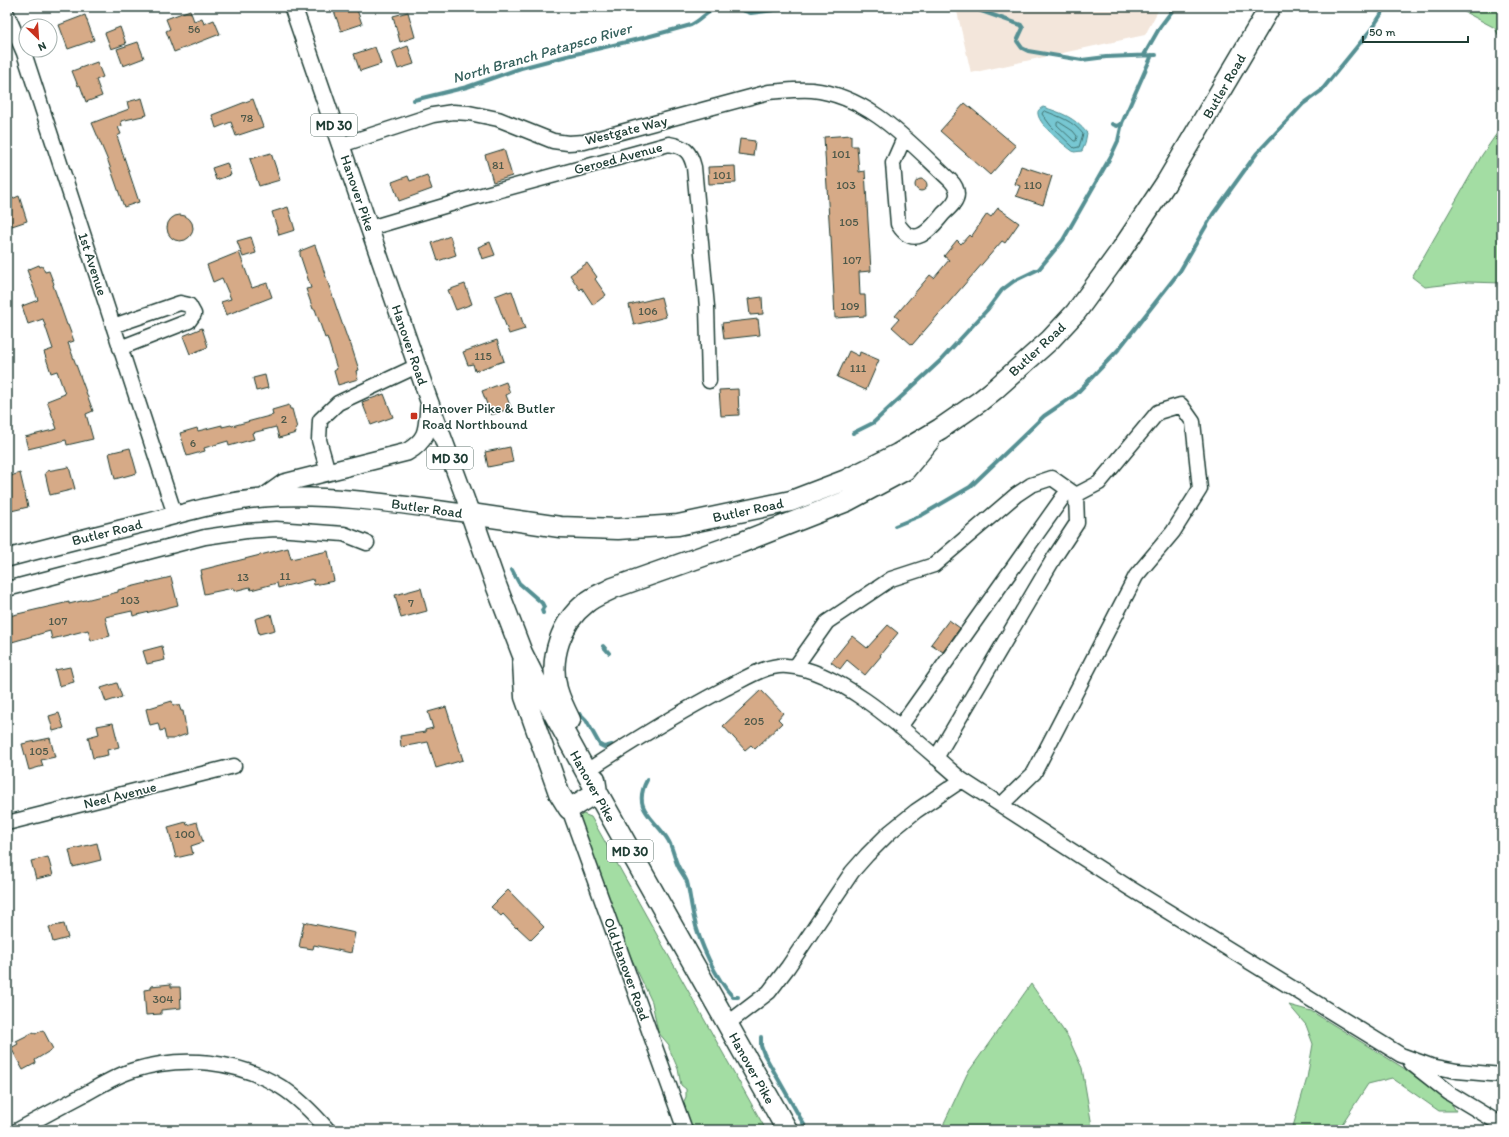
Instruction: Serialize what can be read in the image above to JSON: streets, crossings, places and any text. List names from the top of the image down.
{
  "streets": {
    "highway": ["Butler Road", "MD 30", "Hanover Pike"],
    "main road": ["Hanover Road"],
    "street": [
      "Westgate Way",
      "Geroed Avenue",
      "1st Avenue",
      "Neel Avenue",
      "Old Hanover Road"
    ]
  },
  "crossings": [
    ["Butler Road", "Hanover Pike"],
    ["Butler Road", "1st Avenue"],
    ["Butler Road", "Hanover Road"],
    ["Westgate Way", "Hanover Pike"],
    ["Geroed Avenue", "Hanover Pike"],
    ["Geroed Avenue", "Hanover Road"],
    ["Hanover Pike", "Hanover Road"]
  ],
  "water": ["North Branch Patapsco River"],
  "places": {
    "transit": ["Hanover Pike & Butler Road Northbound"]
  },
  "house_numbers": [
    "56",
    "78",
    "101",
    "81",
    "101",
    "103",
    "110",
    "105",
    "107",
    "109",
    "106",
    "115",
    "111",
    "2",
    "6",
    "11",
    "13",
    "103",
    "7",
    "107",
    "205",
    "105",
    "100",
    "304"
  ],
  "scale_bar": "50 m",
  "north": "bottom right"
}
